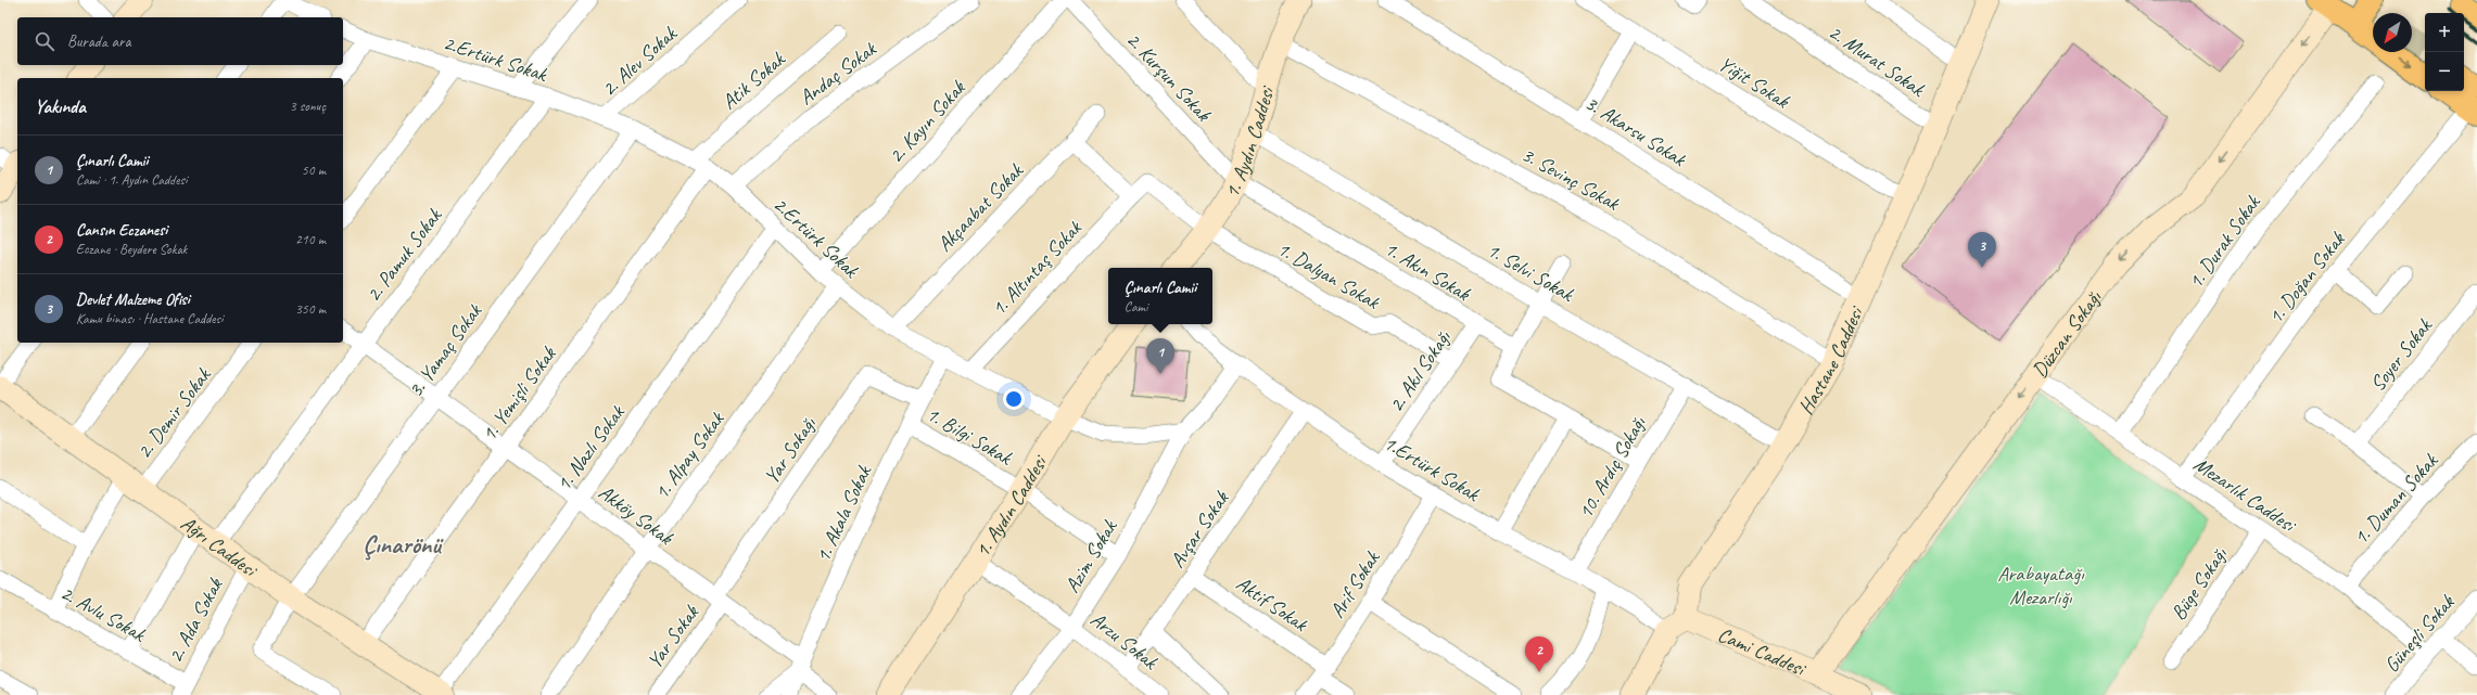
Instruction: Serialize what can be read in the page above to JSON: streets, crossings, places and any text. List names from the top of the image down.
{
  "streets": {
    "main road": [
      "1. Aydın Caddesi",
      "Düzcan Sokağı",
      "Hastane Caddesi",
      "Ağrı Caddesi",
      "Cami Caddesi"
    ],
    "street": [
      "2.Ertürk Sokak",
      "2. Murat Sokak",
      "2. Alev Sokak",
      "Andaç Sokak",
      "2. Kurşun Sokak",
      "Atik Sokak",
      "Yiğit Sokak",
      "2. Kayın Sokak",
      "3. Akarsu Sokak",
      "3. Sevinç Sokak",
      "Akçaabat Sokak",
      "1. Durak Sokak",
      "2. Pamuk Sokak",
      "1. Altıntaş Sokak",
      "1. Akın Sokak",
      "1. Selvi Sokak",
      "1. Dalyan Sokak",
      "1. Doğan Sokak",
      "3. Yamaç Sokak",
      "Soyer Sokak",
      "2. Akıl Sokağı",
      "1. Yemişli Sokak",
      "2. Demir Sokak",
      "1. Bilgi Sokak",
      "1. Nazlı Sokak",
      "Yar Sokağı",
      "1. Alpay Sokak",
      "1.Ertürk Sokak",
      "10. Ardıç Sokağı",
      "Mezarlık Caddesi",
      "1. Duman Sokak",
      "Akköy Sokak",
      "1. Akala Sokak",
      "Avşar Sokak",
      "Azim Sokak",
      "Büge Sokağı",
      "Arif Sokak",
      "Aktif Sokak",
      "2. Avlu Sokak",
      "2. Ada Sokak",
      "Güneşli Sokak",
      "Yar Sokak",
      "Arzu Sokak"
    ]
  },
  "crossings": [
    ["2.Ertürk Sokak", "2. Alev Sokak"],
    ["2.Ertürk Sokak", "Andaç Sokak"],
    ["2.Ertürk Sokak", "Atik Sokak"],
    ["2.Ertürk Sokak", "2. Kayın Sokak"],
    ["2.Ertürk Sokak", "1. Aydın Caddesi"],
    ["2.Ertürk Sokak", "Akçaabat Sokak"],
    ["2.Ertürk Sokak", "2. Pamuk Sokak"],
    ["2.Ertürk Sokak", "1. Altıntaş Sokak"],
    ["2.Ertürk Sokak", "3. Yamaç Sokak"],
    ["2.Ertürk Sokak", "1. Yemişli Sokak"],
    ["2.Ertürk Sokak", "1. Nazlı Sokak"],
    ["2.Ertürk Sokak", "1. Alpay Sokak"],
    ["2.Ertürk Sokak", "1. Akala Sokak"],
    ["2.Ertürk Sokak", "Azim Sokak"],
    ["2. Murat Sokak", "Hastane Caddesi"],
    ["2. Kurşun Sokak", "1. Aydın Caddesi"],
    ["2. Kurşun Sokak", "1. Akın Sokak"],
    ["Yiğit Sokak", "Hastane Caddesi"],
    ["3. Akarsu Sokak", "Hastane Caddesi"],
    ["1. Aydın Caddesi", "3. Sevinç Sokak"],
    ["1. Aydın Caddesi", "1. Altıntaş Sokak"],
    ["1. Aydın Caddesi", "1. Akın Sokak"],
    ["1. Aydın Caddesi", "1. Selvi Sokak"],
    ["1. Aydın Caddesi", "1. Dalyan Sokak"],
    ["1. Aydın Caddesi", "1. Bilgi Sokak"],
    ["1. Aydın Caddesi", "Arzu Sokak"],
    ["3. Sevinç Sokak", "Hastane Caddesi"],
    ["1. Durak Sokak", "Mezarlık Caddesi"],
    ["2. Pamuk Sokak", "Akköy Sokak"],
    ["2. Pamuk Sokak", "Ağrı Caddesi"],
    ["1. Altıntaş Sokak", "1. Dalyan Sokak"],
    ["1. Akın Sokak", "2. Akıl Sokağı"],
    ["1. Selvi Sokak", "Hastane Caddesi"],
    ["1. Selvi Sokak", "10. Ardıç Sokağı"],
    ["1. Dalyan Sokak", "2. Akıl Sokağı"],
    ["1. Doğan Sokak", "Mezarlık Caddesi"],
    ["Düzcan Sokağı", "Mezarlık Caddesi"],
    ["Düzcan Sokağı", "Cami Caddesi"],
    ["3. Yamaç Sokak", "Akköy Sokak"],
    ["3. Yamaç Sokak", "Ağrı Caddesi"],
    ["Hastane Caddesi", "1.Ertürk Sokak"],
    ["Hastane Caddesi", "Cami Caddesi"],
    ["2. Akıl Sokağı", "1.Ertürk Sokak"],
    ["1. Yemişli Sokak", "Akköy Sokak"],
    ["1. Yemişli Sokak", "Ağrı Caddesi"],
    ["2. Demir Sokak", "Ağrı Caddesi"],
    ["2. Demir Sokak", "2. Avlu Sokak"],
    ["1. Bilgi Sokak", "1. Akala Sokak"],
    ["1. Bilgi Sokak", "Azim Sokak"],
    ["1. Nazlı Sokak", "Akköy Sokak"],
    ["1. Nazlı Sokak", "Ağrı Caddesi"],
    ["Yar Sokağı", "Akköy Sokak"],
    ["Yar Sokağı", "1. Akala Sokak"],
    ["Yar Sokağı", "Yar Sokak"],
    ["1. Alpay Sokak", "Akköy Sokak"],
    ["1.Ertürk Sokak", "10. Ardıç Sokağı"],
    ["1.Ertürk Sokak", "Avşar Sokak"],
    ["1.Ertürk Sokak", "Arif Sokak"],
    ["1.Ertürk Sokak", "Cami Caddesi"],
    ["Mezarlık Caddesi", "1. Duman Sokak"],
    ["Mezarlık Caddesi", "Büge Sokağı"],
    ["Mezarlık Caddesi", "Güneşli Sokak"],
    ["Akköy Sokak", "1. Akala Sokak"],
    ["Akköy Sokak", "Yar Sokak"],
    ["Avşar Sokak", "Aktif Sokak"],
    ["Avşar Sokak", "Arzu Sokak"],
    ["Ağrı Caddesi", "2. Ada Sokak"],
    ["Azim Sokak", "Arzu Sokak"],
    ["Arif Sokak", "Aktif Sokak"],
    ["2. Avlu Sokak", "2. Ada Sokak"]
  ],
  "one_way": ["Düzcan Sokağı"],
  "districts": ["Çınarönü"],
  "parks": ["Arabayatağı Mezarlığı"],
  "north": "bottom left",
  "page": {
    "map_buttons": ["+", "−"],
    "search": "Burada ara",
    "heading": ["Yakında", "3 sonuç"],
    "list": [
      {
        "mark": "1",
        "name": "Çınarlı Camii",
        "note": "Cami · 1. Aydın Caddesi",
        "value": "50 m"
      },
      {
        "mark": "2",
        "name": "Cansın Eczanesi",
        "note": "Eczane · Beydere Sokak",
        "value": "210 m"
      },
      {
        "mark": "3",
        "name": "Devlet Malzeme Ofisi",
        "note": "Kamu binası · Hastane Caddesi",
        "value": "350 m"
      }
    ],
    "pins": ["3", "1", "2"],
    "popup": ["Çınarlı Camii", "Cami"]
  }
}
